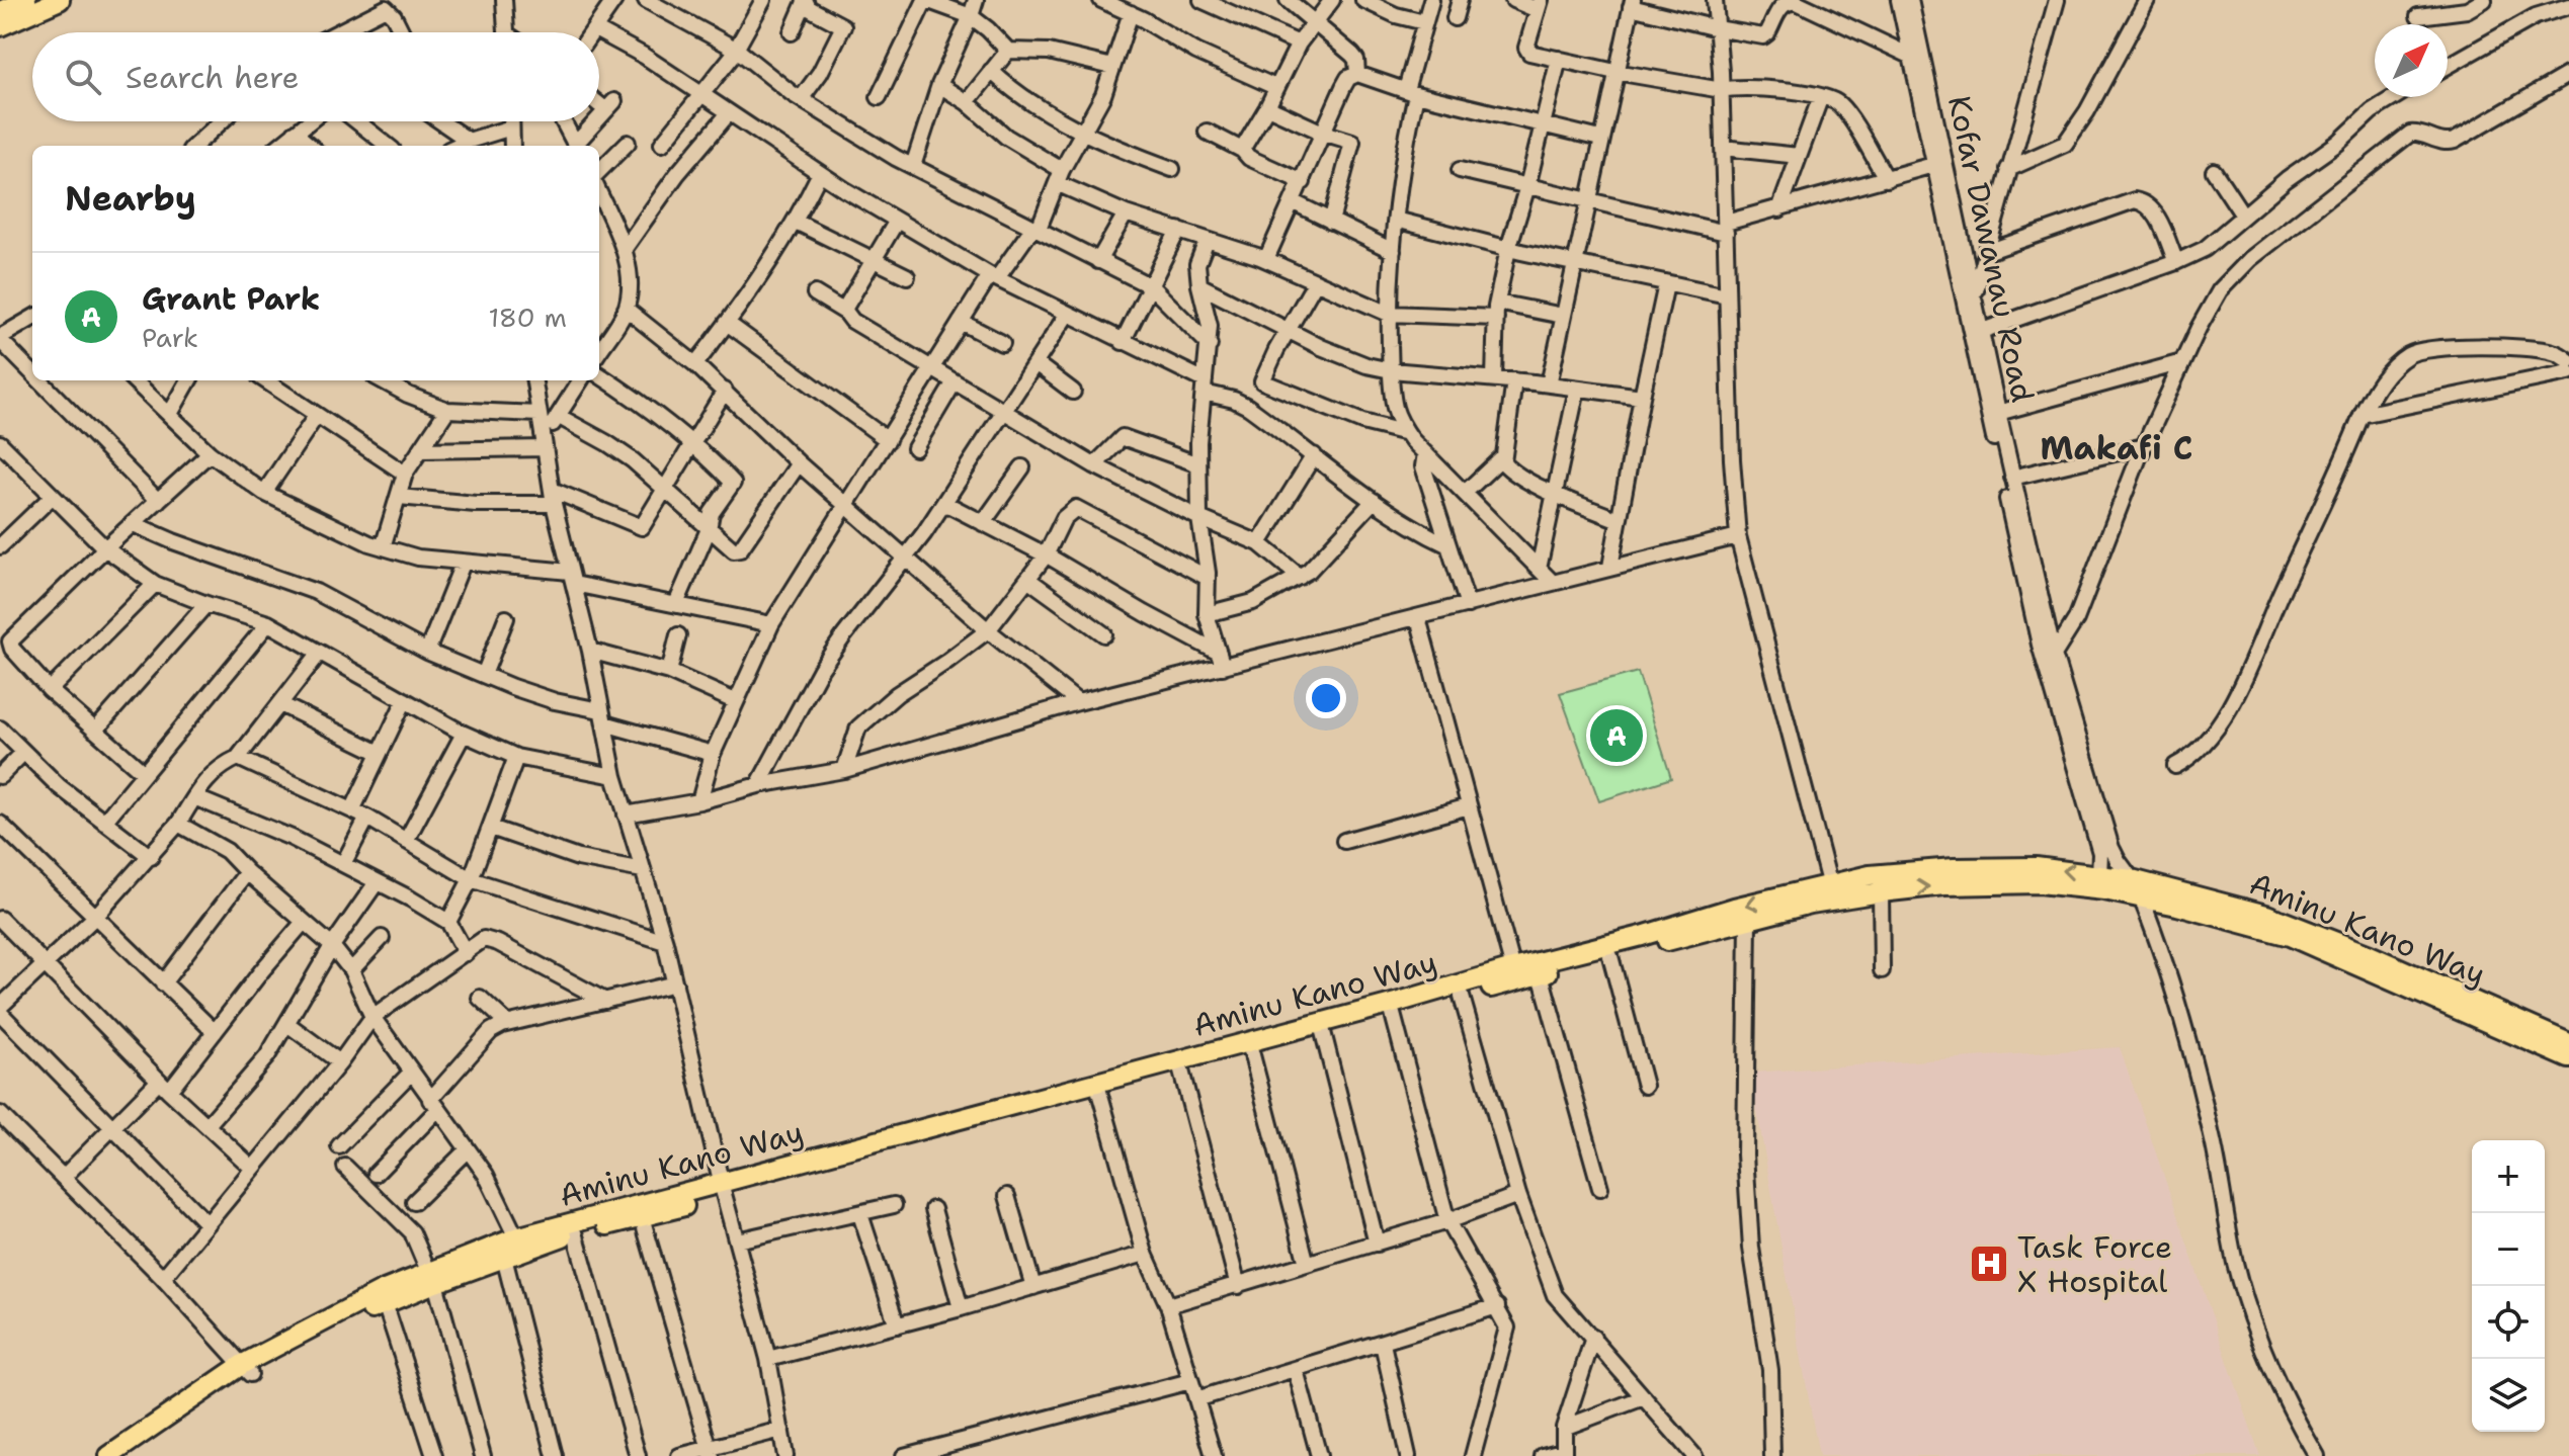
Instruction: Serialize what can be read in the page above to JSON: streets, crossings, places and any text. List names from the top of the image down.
{
  "streets": {
    "main road": ["Aminu Kano Way"],
    "street": ["Kofar Dawanau Road"]
  },
  "crossings": [
    ["Kofar Dawanau Road", "Aminu Kano Way"]
  ],
  "districts": ["Makafi C"],
  "places": {
    "hospital": ["Task Force X Hospital"]
  },
  "north": "top right",
  "page": {
    "search": "Search here",
    "heading": "Nearby",
    "list": [
      {
        "mark": "A",
        "name": "Grant Park",
        "note": "Park",
        "value": "180 m"
      }
    ],
    "pins": "A",
    "map_buttons": ["+", "−"]
  }
}
